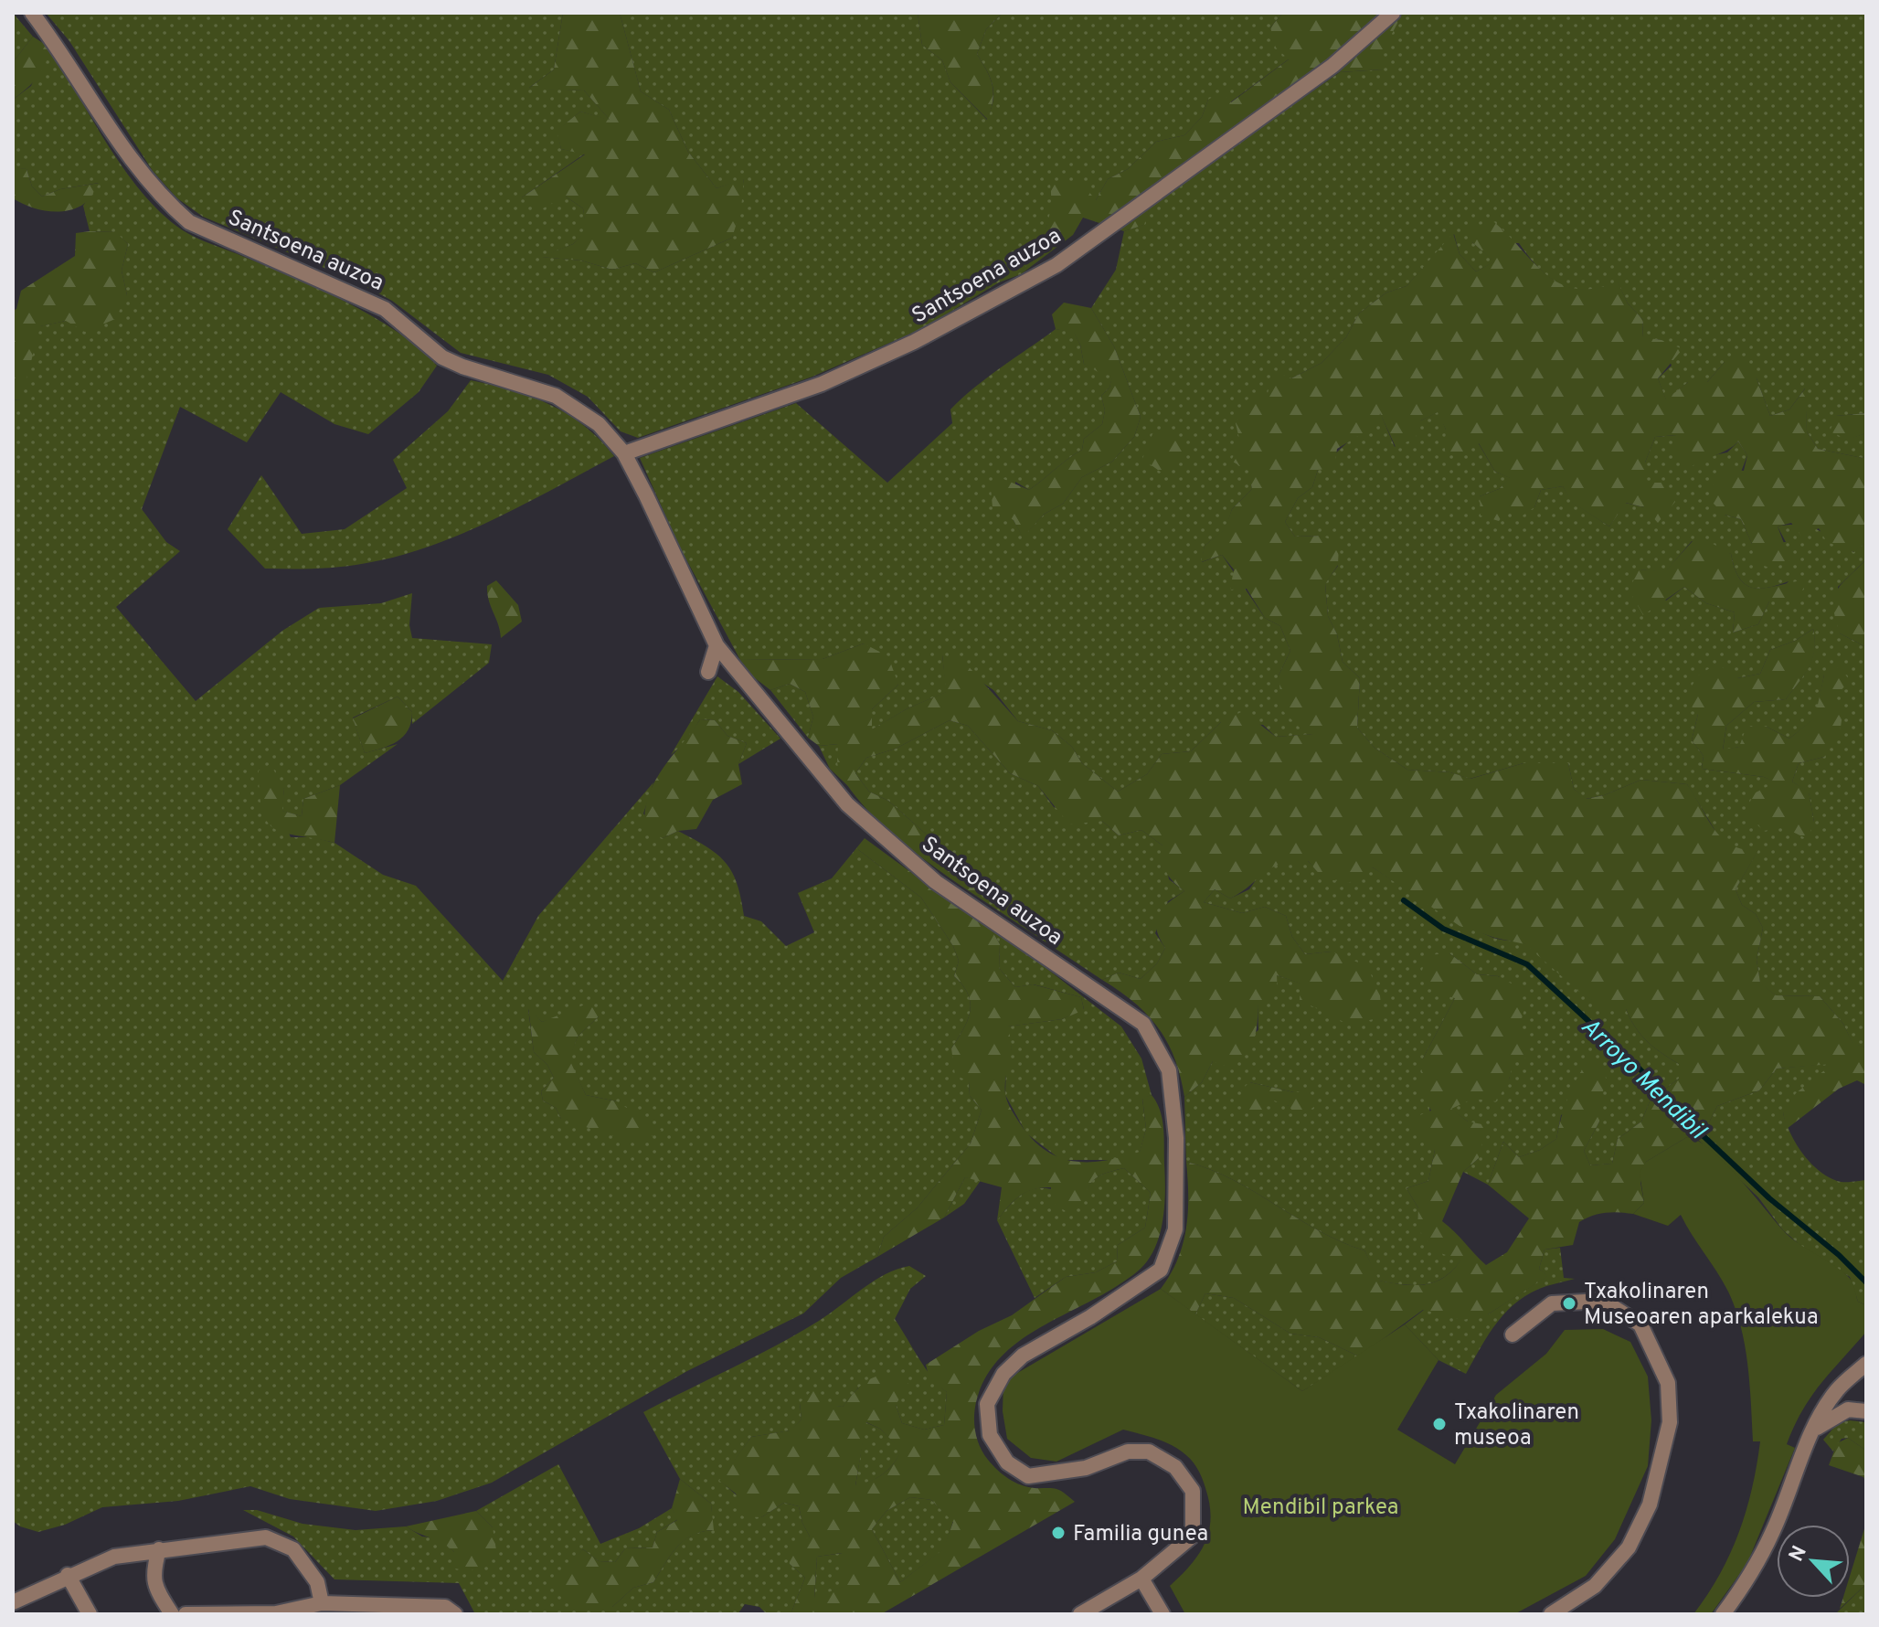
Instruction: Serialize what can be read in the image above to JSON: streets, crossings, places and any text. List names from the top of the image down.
{
  "streets": {
    "street": ["Santsoena auzoa"]
  },
  "water": ["Arroyo Mendibil"],
  "parks": ["Mendibil parkea"],
  "places": ["Txakolinaren Museoaren aparkalekua", "Txakolinaren museoa", "Familia gunea"],
  "north": "top left"
}
